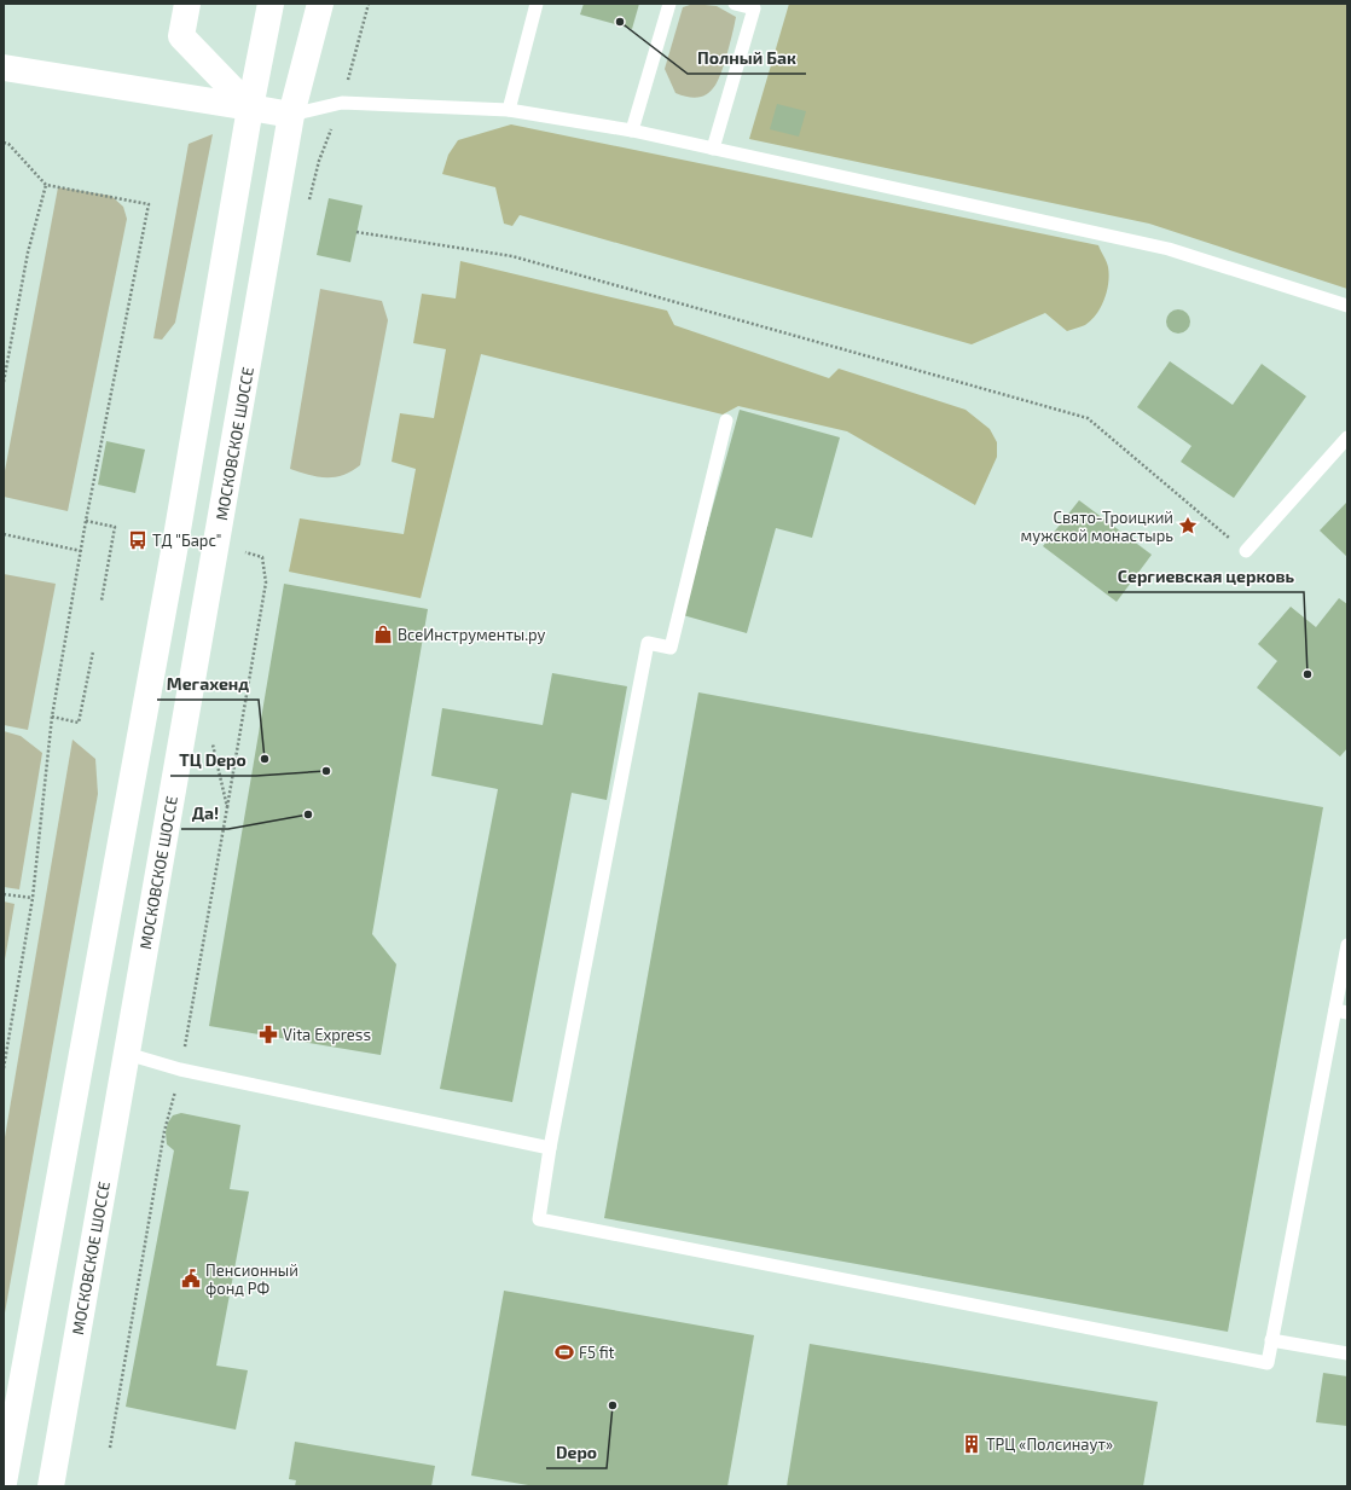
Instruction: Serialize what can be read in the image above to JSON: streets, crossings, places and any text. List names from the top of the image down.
{
  "streets": {
    "main road": ["МОСКОВСКОЕ ШОССЕ"]
  },
  "places": {
    "other": [
      "Полный Бак",
      "Сергиевская церковь",
      "Мегахенд",
      "ТЦ Depo",
      "Да!",
      "Depo"
    ],
    "place": ["Свято-Троицкий мужской монастырь"],
    "bus stop": ["ТД \"Барс\""],
    "shop": ["ВсеИнструменты.ру"],
    "pharmacy": ["Vita Express"],
    "public building": ["Пенсионный фонд РФ"],
    "sports": ["F5 fit"],
    "building": ["ТРЦ «Полсинаут»"]
  }
}
